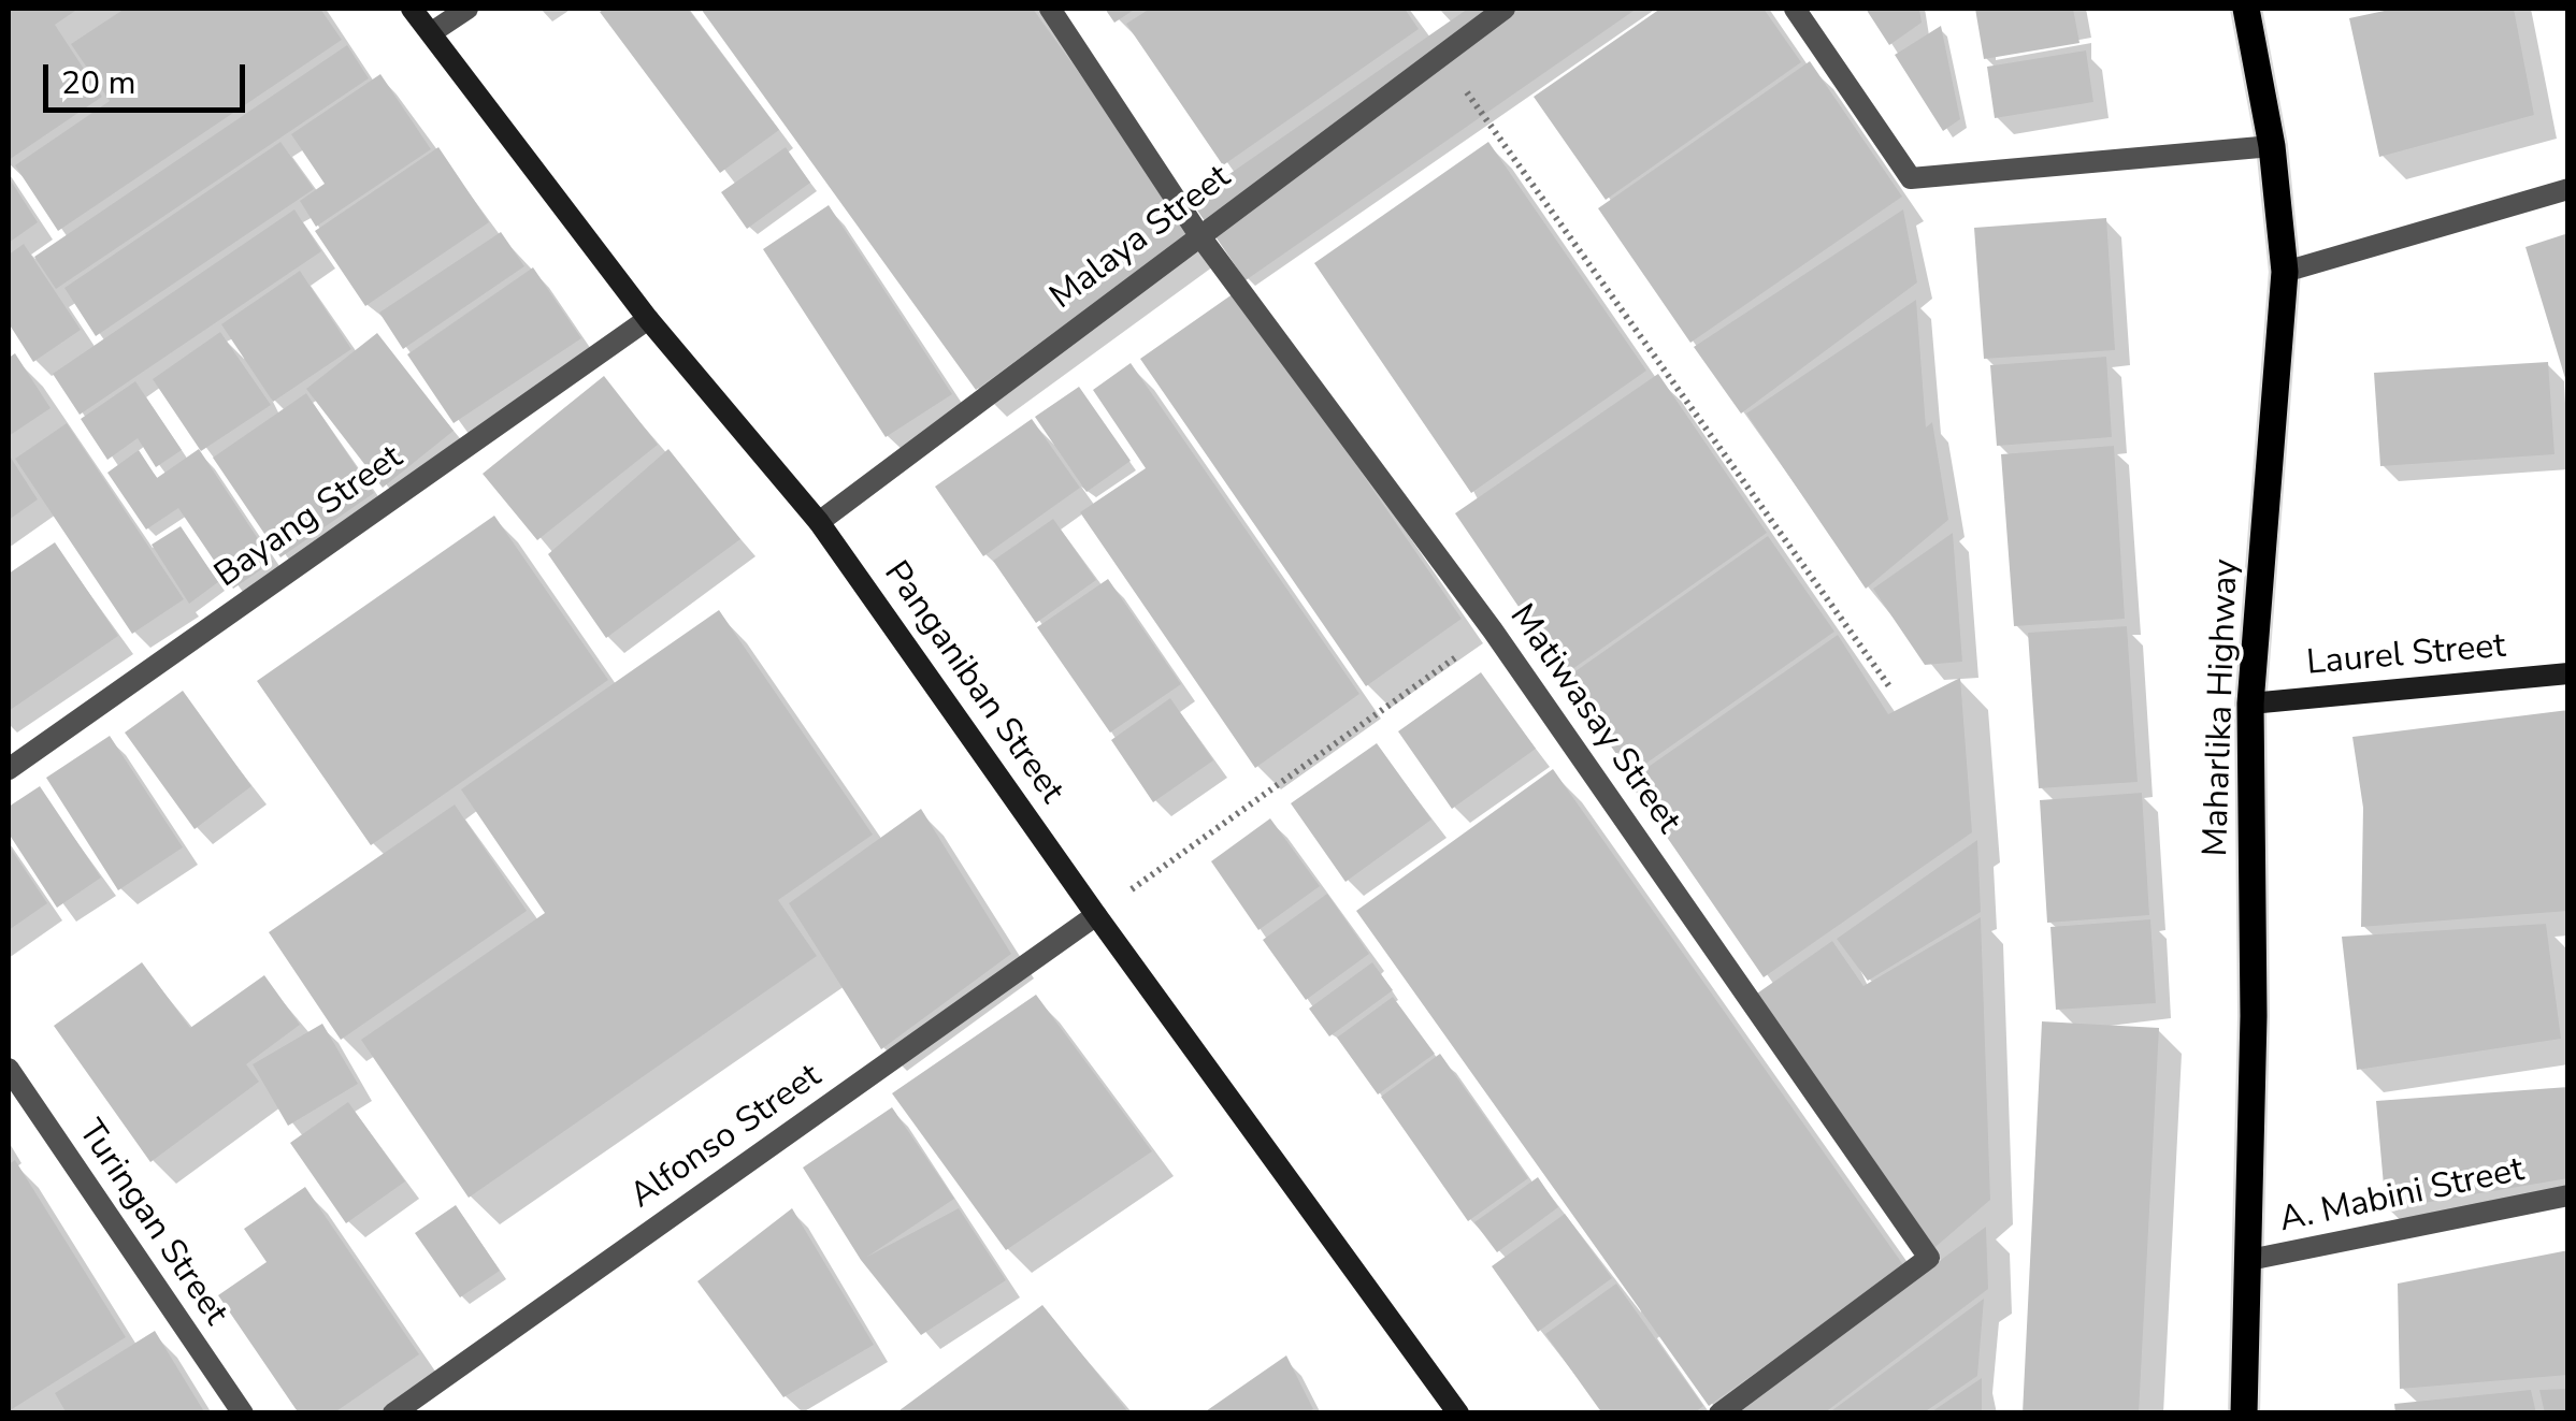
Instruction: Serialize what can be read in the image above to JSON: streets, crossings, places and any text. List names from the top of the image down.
{
  "streets": {
    "main road": ["Maharlika Highway"],
    "street": [
      "Malaya Street",
      "Bayang Street",
      "Laurel Street",
      "Panganiban Street",
      "Matiwasay Street",
      "Alfonso Street",
      "A. Mabini Street",
      "Turingan Street"
    ]
  },
  "crossings": [
    ["Malaya Street", "Panganiban Street"],
    ["Malaya Street", "Matiwasay Street"],
    ["Bayang Street", "Panganiban Street"],
    ["Laurel Street", "Maharlika Highway"],
    ["Panganiban Street", "Alfonso Street"],
    ["Maharlika Highway", "A. Mabini Street"]
  ],
  "scale_bar": "20 m"
}
